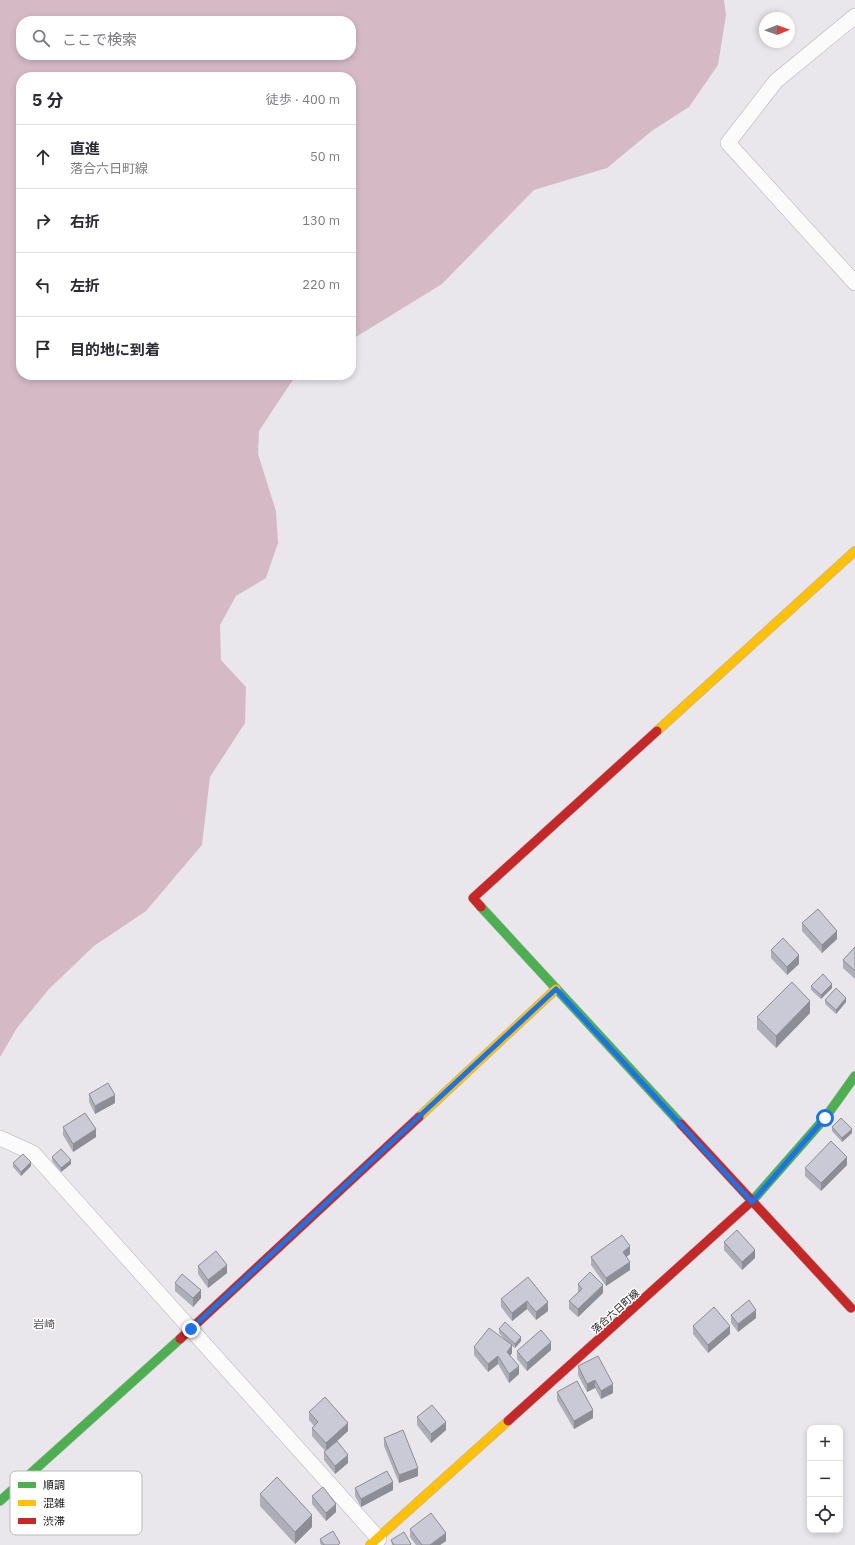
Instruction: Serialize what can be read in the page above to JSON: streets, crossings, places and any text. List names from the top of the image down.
{
  "streets": {
    "street": ["落合六日町線"]
  },
  "districts": ["岩崎"],
  "legend": ["順調", "混雑", "渋滞"],
  "north": "right",
  "page": {
    "search": "ここで検索",
    "heading": ["5 分", "徒歩 · 400 m"],
    "list": [
      ["直進", "落合六日町線", "50 m"],
      ["右折", "130 m"],
      ["左折", "220 m"],
      "目的地に到着"
    ],
    "map_buttons": ["+", "−"]
  }
}
